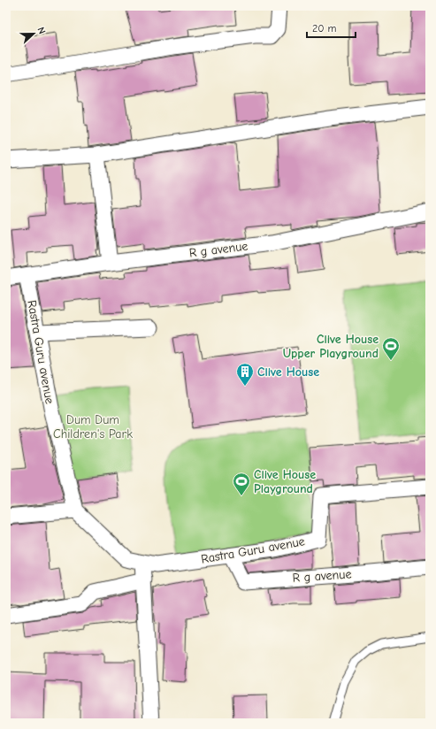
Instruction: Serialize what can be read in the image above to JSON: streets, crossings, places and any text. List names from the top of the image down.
{
  "streets": {
    "street": ["R g avenue", "Rastra Guru avenue"]
  },
  "crossings": [
    ["R g avenue", "Rastra Guru avenue"]
  ],
  "parks": ["Dum Dum Children's Park"],
  "places": {
    "sports": ["Clive House Upper Playground", "Clive House Playground"],
    "building": ["Clive House"]
  },
  "scale_bar": "20 m",
  "north": "right"
}
